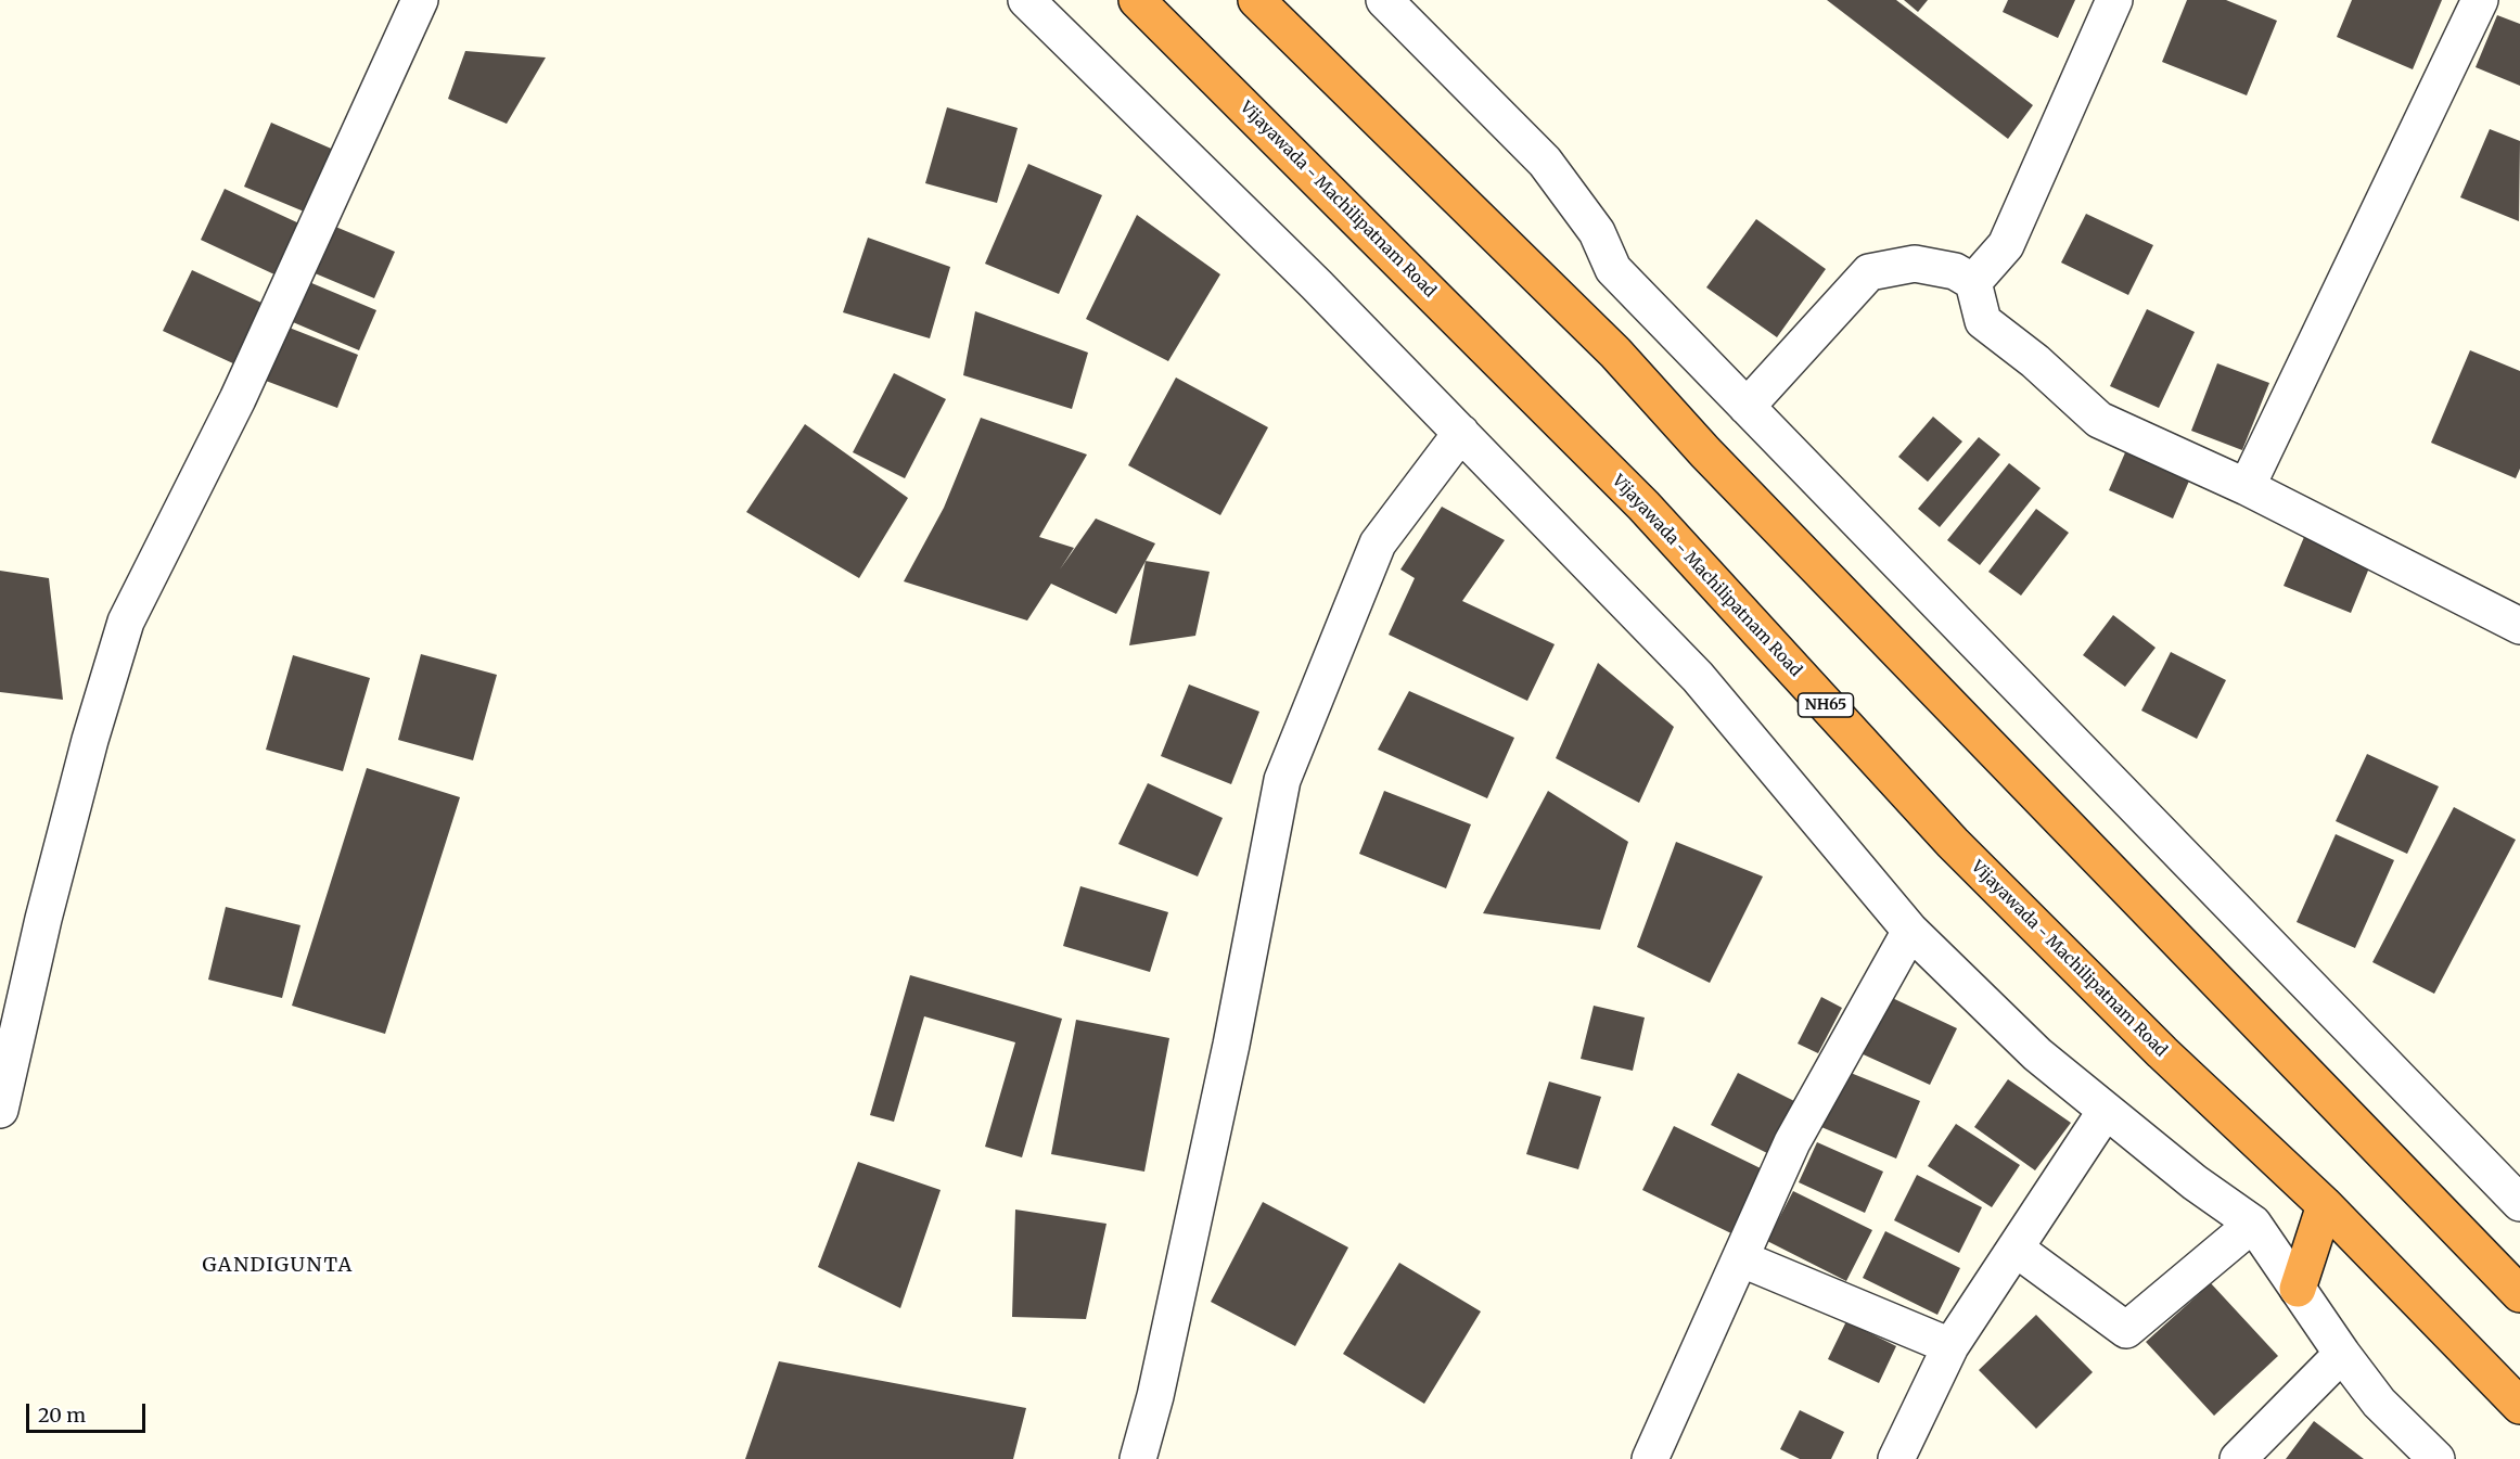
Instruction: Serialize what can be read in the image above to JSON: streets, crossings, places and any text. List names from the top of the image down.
{
  "streets": {
    "highway": ["Vijayawada - Machilipatnam Road", "NH65"]
  },
  "districts": ["GANDIGUNTA"],
  "scale_bar": "20 m"
}
